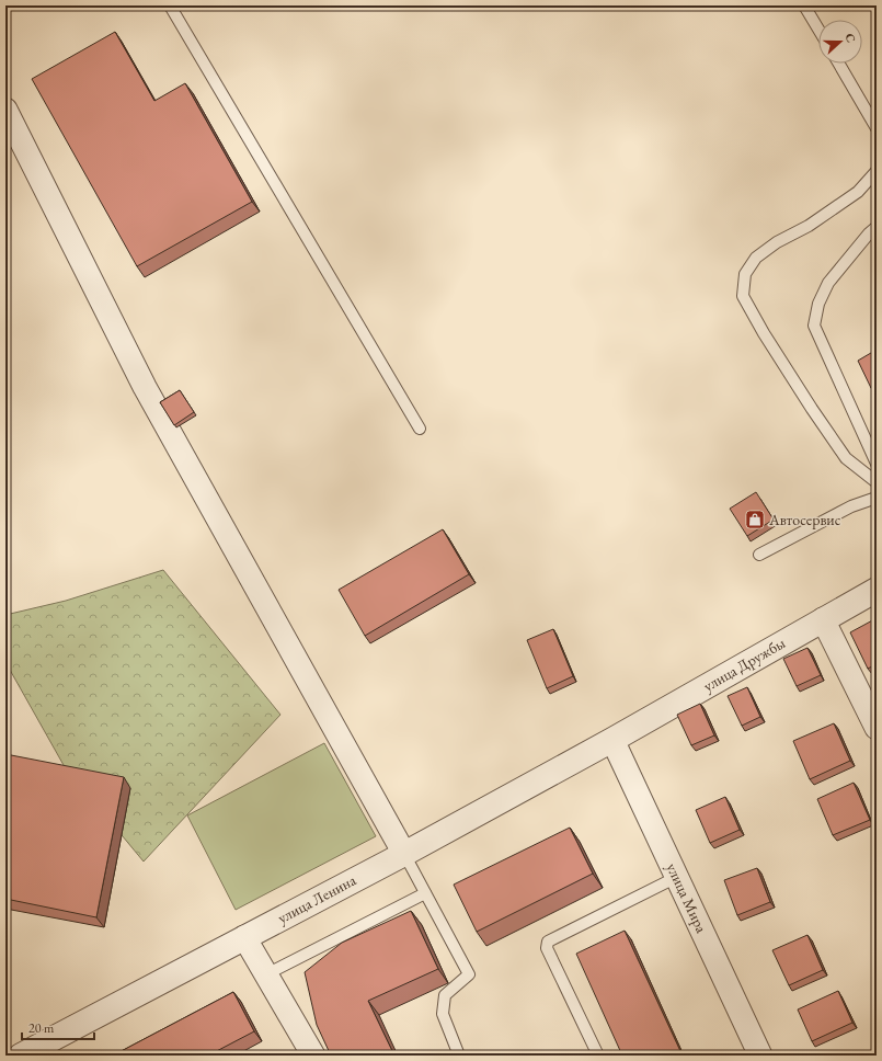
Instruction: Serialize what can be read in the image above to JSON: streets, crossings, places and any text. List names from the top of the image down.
{
  "streets": {
    "street": ["улица Дружбы", "улица Мира", "улица Ленина"]
  },
  "crossings": [
    ["улица Дружбы", "улица Мира"],
    ["улица Дружбы", "улица Ленина"],
    ["улица Мира", "улица Ленина"]
  ],
  "places": {
    "shop": ["Автосервис"]
  },
  "scale_bar": "20 m",
  "north": "right"
}
